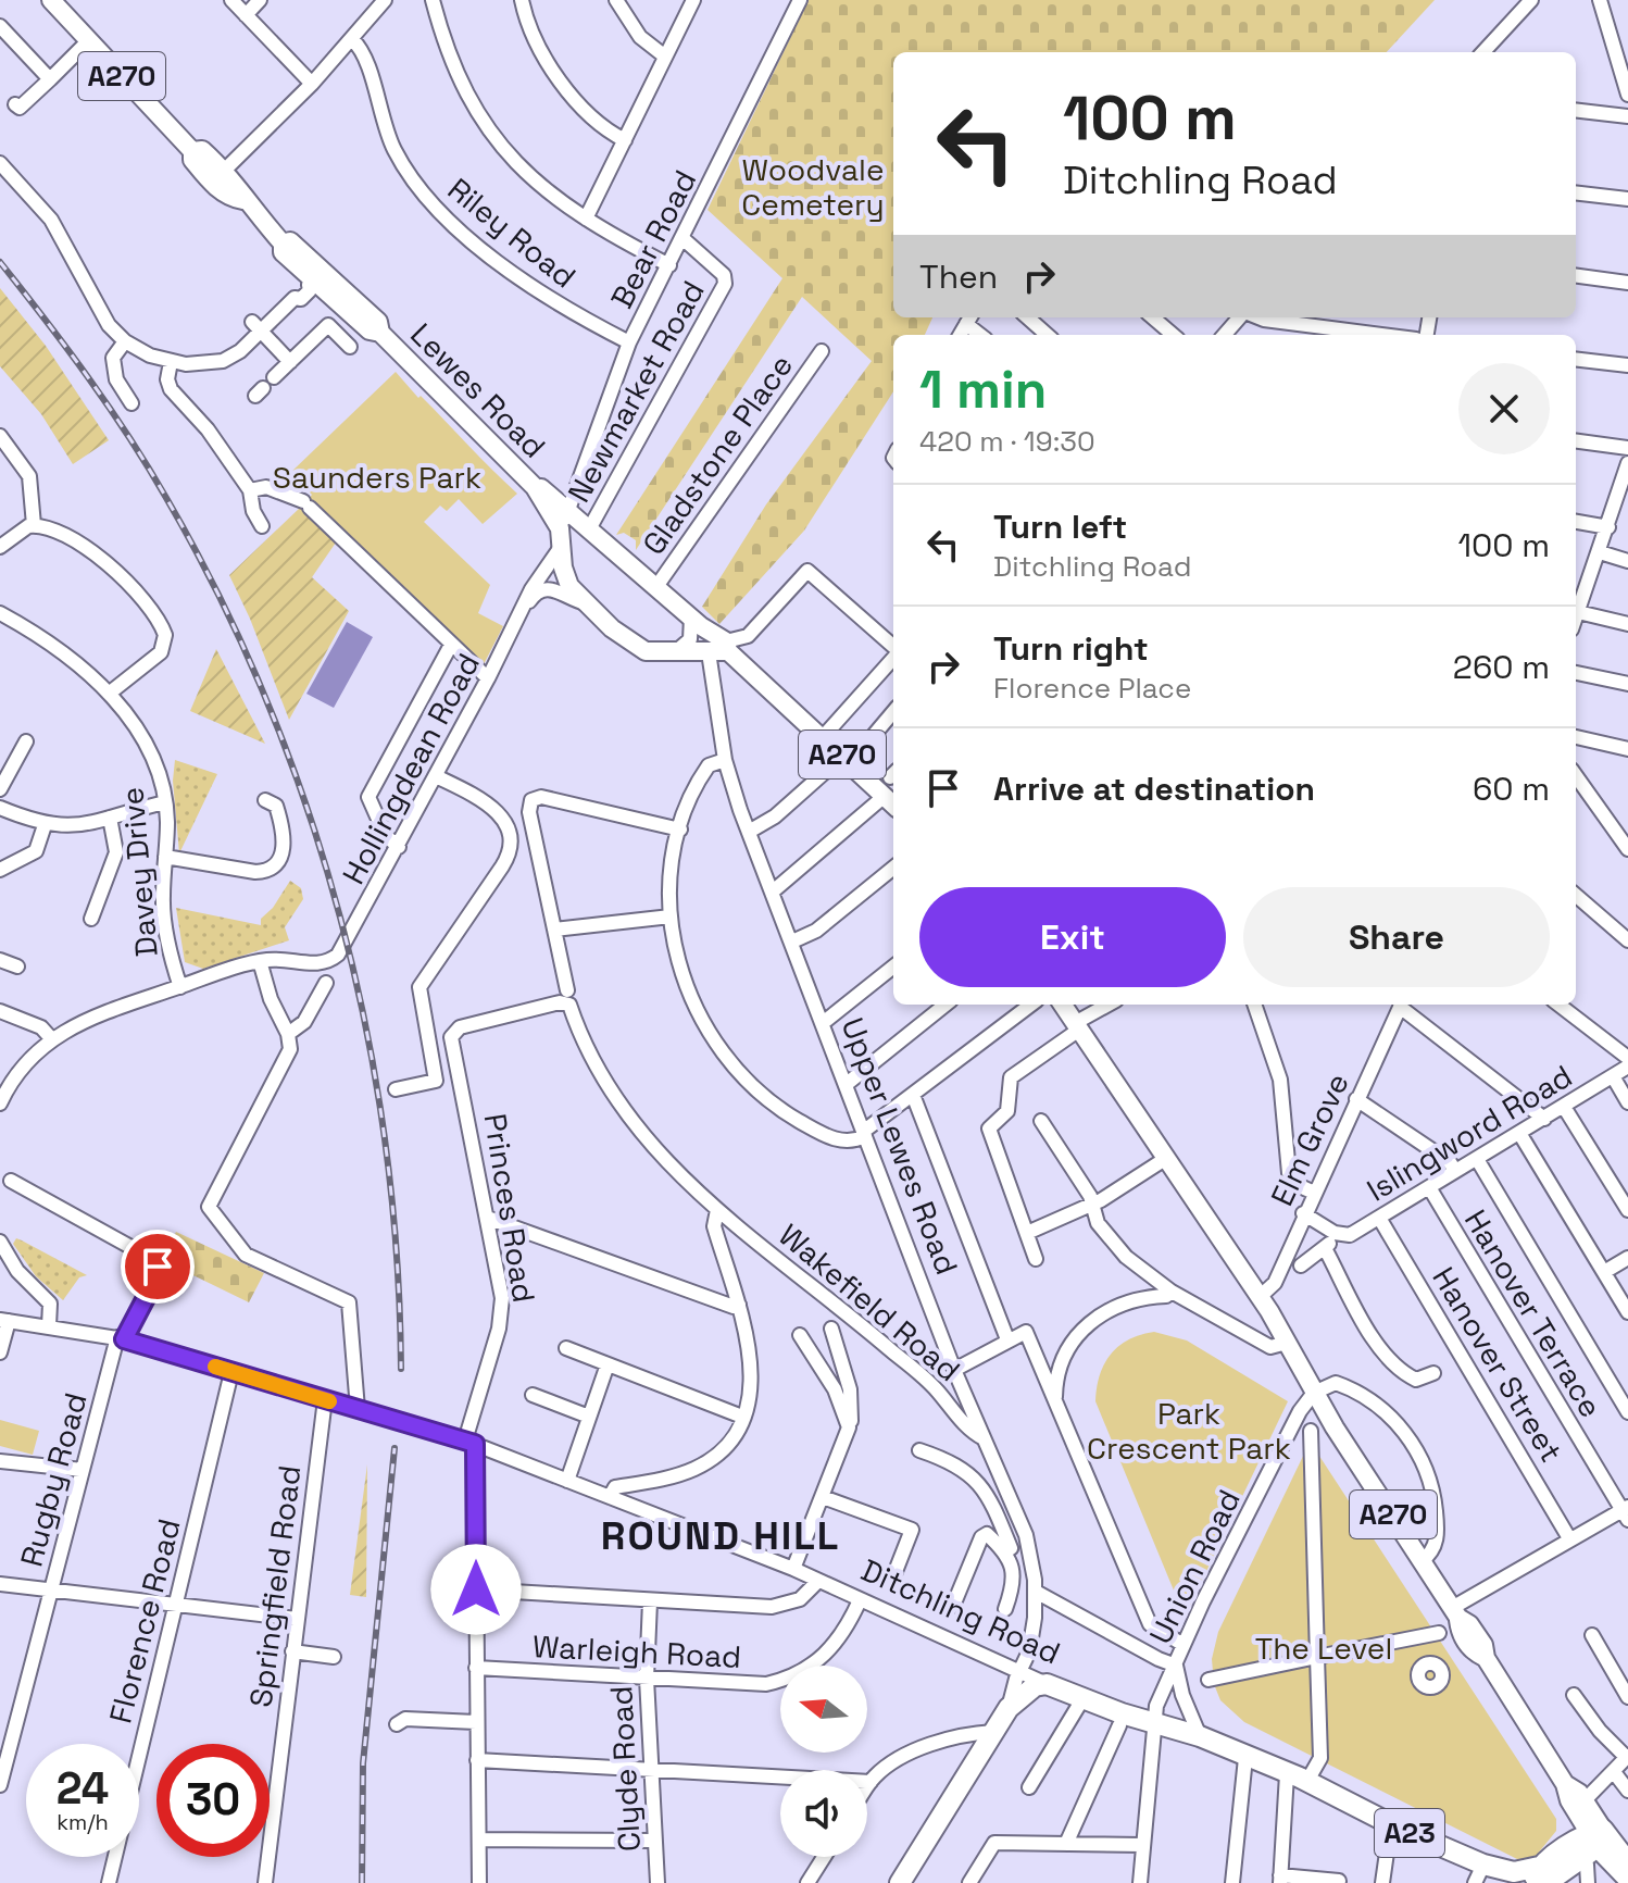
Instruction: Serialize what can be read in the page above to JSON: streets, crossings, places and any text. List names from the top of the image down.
{
  "streets": {
    "highway": ["Ditchling Road", "A23"],
    "main road": ["A270", "Lewes Road"],
    "street": [
      "Riley Road",
      "Bear Road",
      "Newmarket Road",
      "Gladstone Place",
      "Hollingdean Road",
      "Davey Drive",
      "Islingword Road",
      "Elm Grove",
      "Upper Lewes Road",
      "Princes Road",
      "Wakefield Road",
      "Hanover Terrace",
      "Hanover Street",
      "Rugby Road",
      "Union Road",
      "Springfield Road",
      "Florence Road",
      "Warleigh Road",
      "Clyde Road"
    ]
  },
  "crossings": [
    ["A270", "Elm Grove"],
    ["A270", "Union Road"],
    ["A270", "A23"],
    ["Riley Road", "Bear Road"],
    ["Bear Road", "Lewes Road"],
    ["Bear Road", "Newmarket Road"],
    ["Lewes Road", "Newmarket Road"],
    ["Lewes Road", "Gladstone Place"],
    ["Lewes Road", "Hollingdean Road"],
    ["Lewes Road", "Upper Lewes Road"],
    ["Islingword Road", "Hanover Terrace"],
    ["Islingword Road", "Hanover Street"],
    ["Upper Lewes Road", "Wakefield Road"],
    ["Upper Lewes Road", "Ditchling Road"],
    ["Princes Road", "Wakefield Road"],
    ["Princes Road", "Ditchling Road"],
    ["Princes Road", "Warleigh Road"],
    ["Rugby Road", "Ditchling Road"],
    ["Union Road", "Ditchling Road"],
    ["Springfield Road", "Ditchling Road"],
    ["Ditchling Road", "Florence Road"],
    ["Ditchling Road", "Warleigh Road"],
    ["Ditchling Road", "A23"],
    ["Warleigh Road", "Clyde Road"]
  ],
  "districts": ["ROUND HILL"],
  "parks": [
    "Woodvale Cemetery",
    "Saunders Park",
    "Park Crescent Park",
    "The Level"
  ],
  "north": "left",
  "page": {
    "turn": ["100 m", "Ditchling Road"],
    "then": "Then",
    "heading": ["1 min", "420 m · 19:30"],
    "list": [
      {
        "name": "Turn left",
        "note": "Ditchling Road",
        "value": "100 m"
      },
      {
        "name": "Turn right",
        "note": "Florence Place",
        "value": "260 m"
      },
      {
        "name": "Arrive at destination",
        "value": "60 m"
      }
    ],
    "buttons": ["Exit", "Share"],
    "speed": "24 km/h",
    "limit": "30"
  }
}
